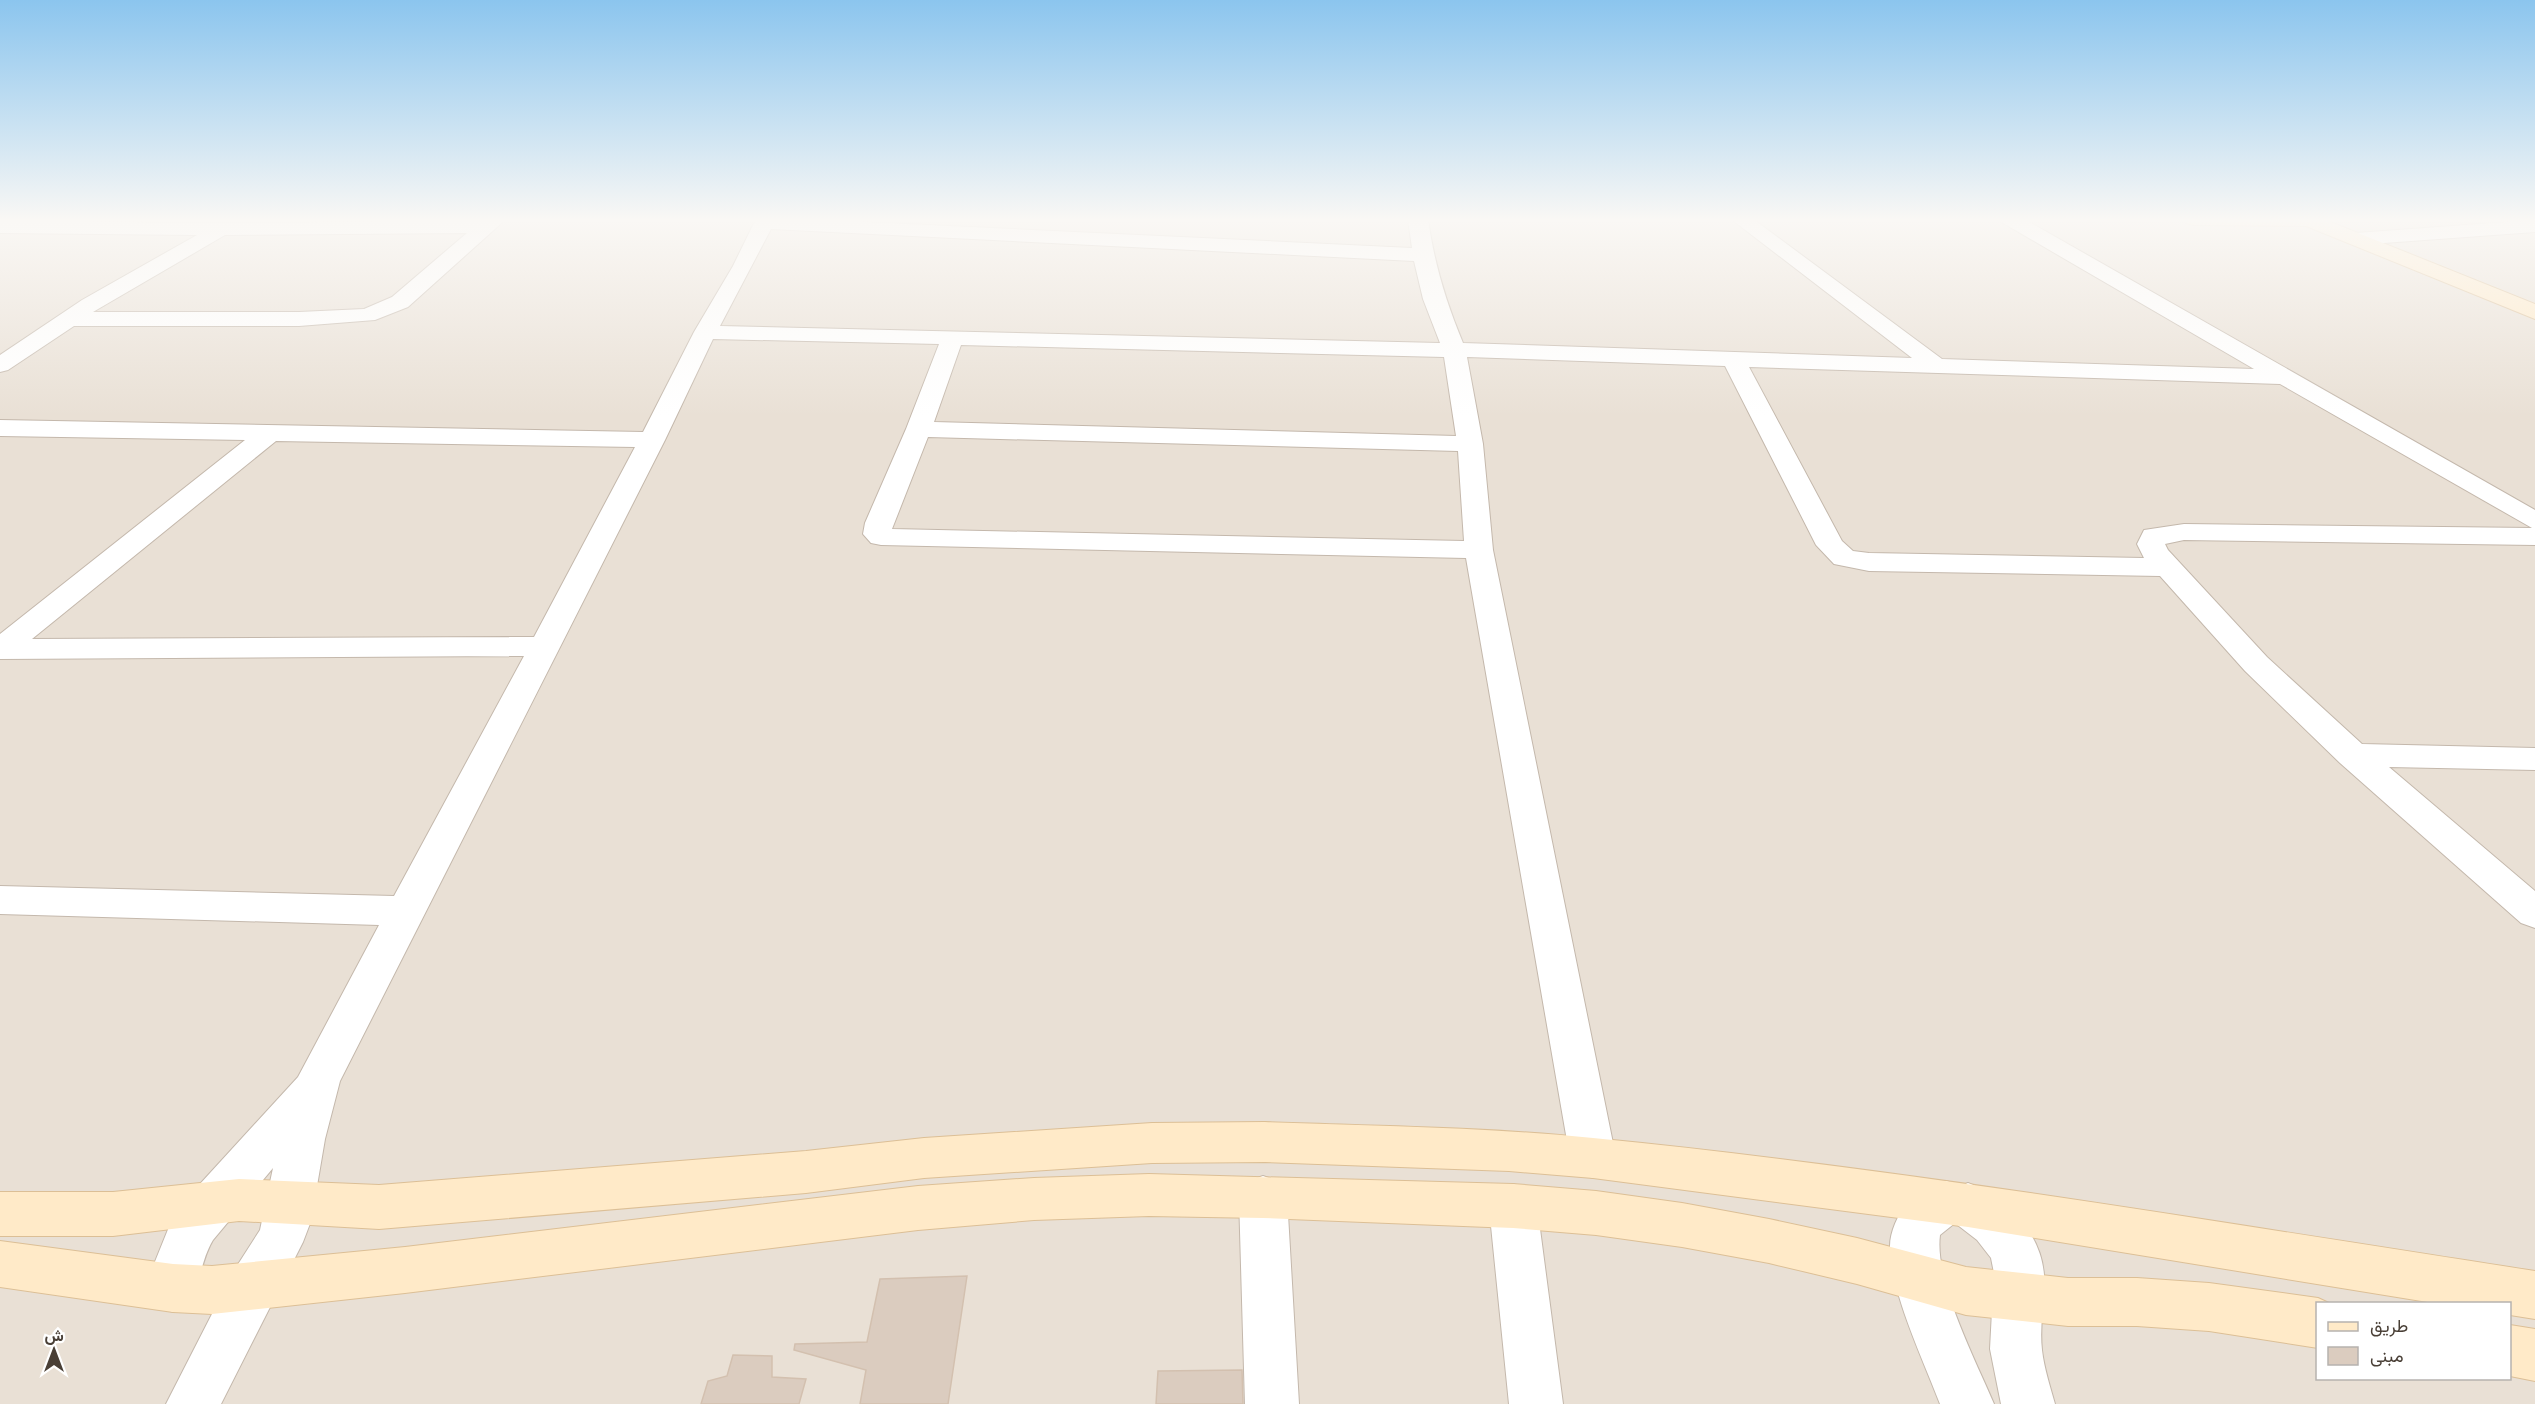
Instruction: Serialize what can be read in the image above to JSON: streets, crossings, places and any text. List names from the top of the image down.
{
  "legend": ["طريق", "مبنى"],
  "north": "top"
}
